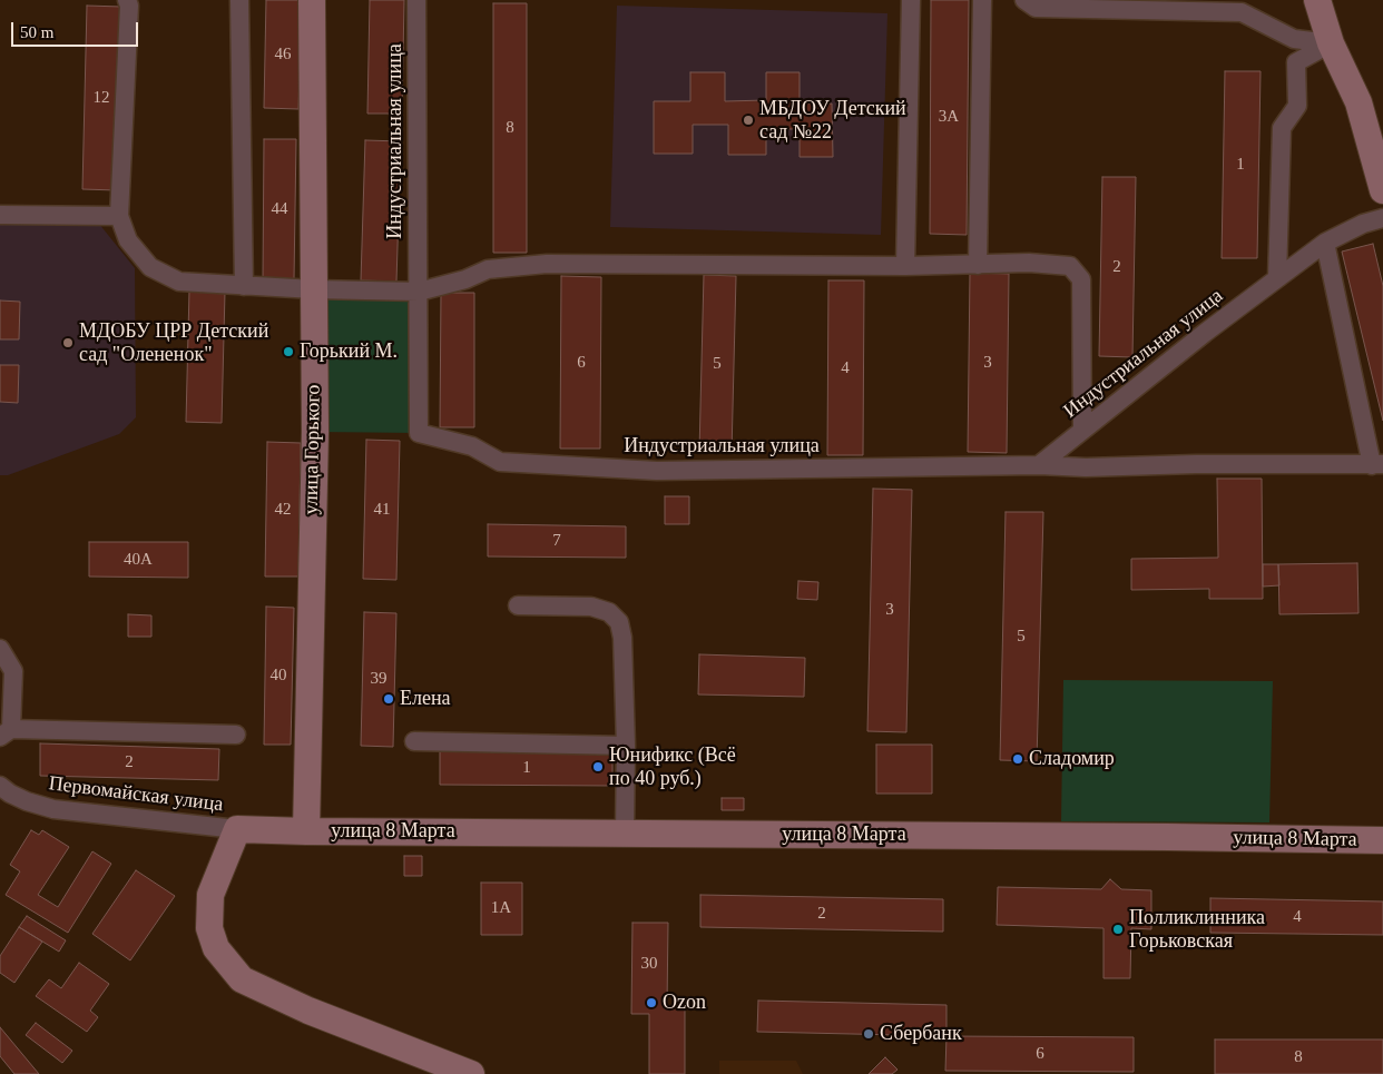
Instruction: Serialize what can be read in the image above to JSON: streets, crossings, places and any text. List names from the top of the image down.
{
  "streets": {
    "street": [
      "Индустриальная улица",
      "улица Горького",
      "Первомайская улица",
      "улица 8 Марта"
    ]
  },
  "crossings": [
    ["улица Горького", "улица 8 Марта"],
    ["Первомайская улица", "улица 8 Марта"]
  ],
  "places": [
    "МБДОУ Детский сад №22",
    "МДОБУ ЦРР Детский сад \"Олененок\"",
    "Горький М.",
    "Елена",
    "Сладомир",
    "Юнификс (Всё по 40 руб.)",
    "Полликлинника Горьковская",
    "Ozon",
    "Сбербанк"
  ],
  "house_numbers": [
    "46",
    "12",
    "3А",
    "8",
    "1",
    "44",
    "2",
    "6",
    "3",
    "5",
    "4",
    "42",
    "41",
    "7",
    "40А",
    "3",
    "5",
    "40",
    "39",
    "2",
    "1",
    "1А",
    "2",
    "4",
    "30",
    "6",
    "8"
  ],
  "scale_bar": "50 m"
}
